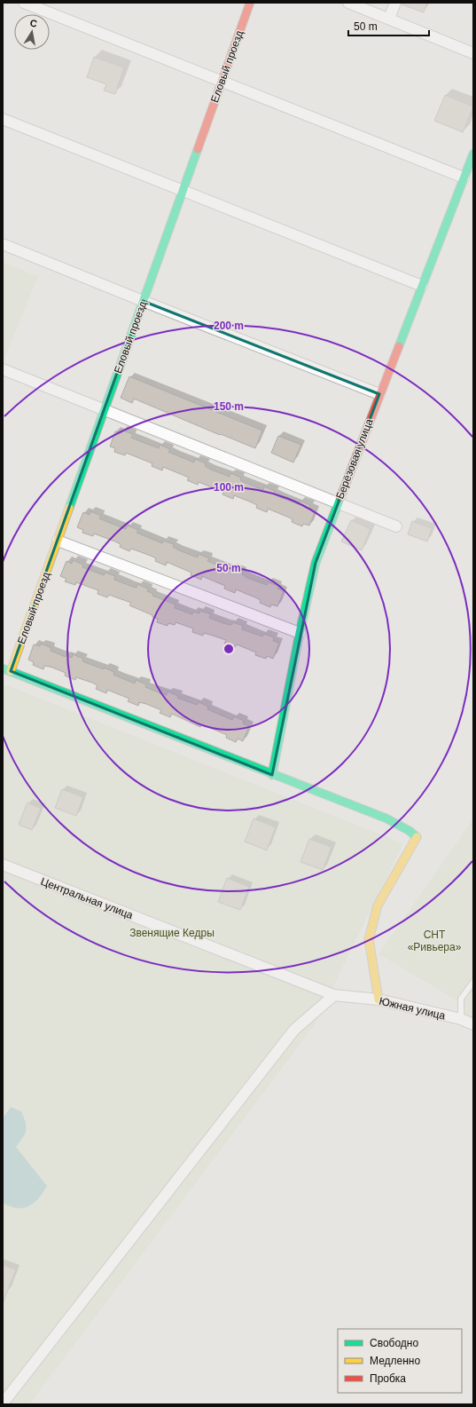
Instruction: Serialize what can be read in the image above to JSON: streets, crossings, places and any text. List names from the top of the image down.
{
  "streets": {
    "street": [
      "Еловый проезд",
      "Берёзовая улица",
      "Центральная улица",
      "Южная улица"
    ]
  },
  "crossings": [
    ["Центральная улица", "Южная улица"]
  ],
  "parks": ["Звенящие Кедры", "СНТ «Ривьера»"],
  "legend": ["Свободно", "Медленно", "Пробка"],
  "scale_bar": "50 m",
  "north": "top",
  "rings": [
    "200 m",
    "150 m",
    "100 m",
    "50 m"
  ]
}
